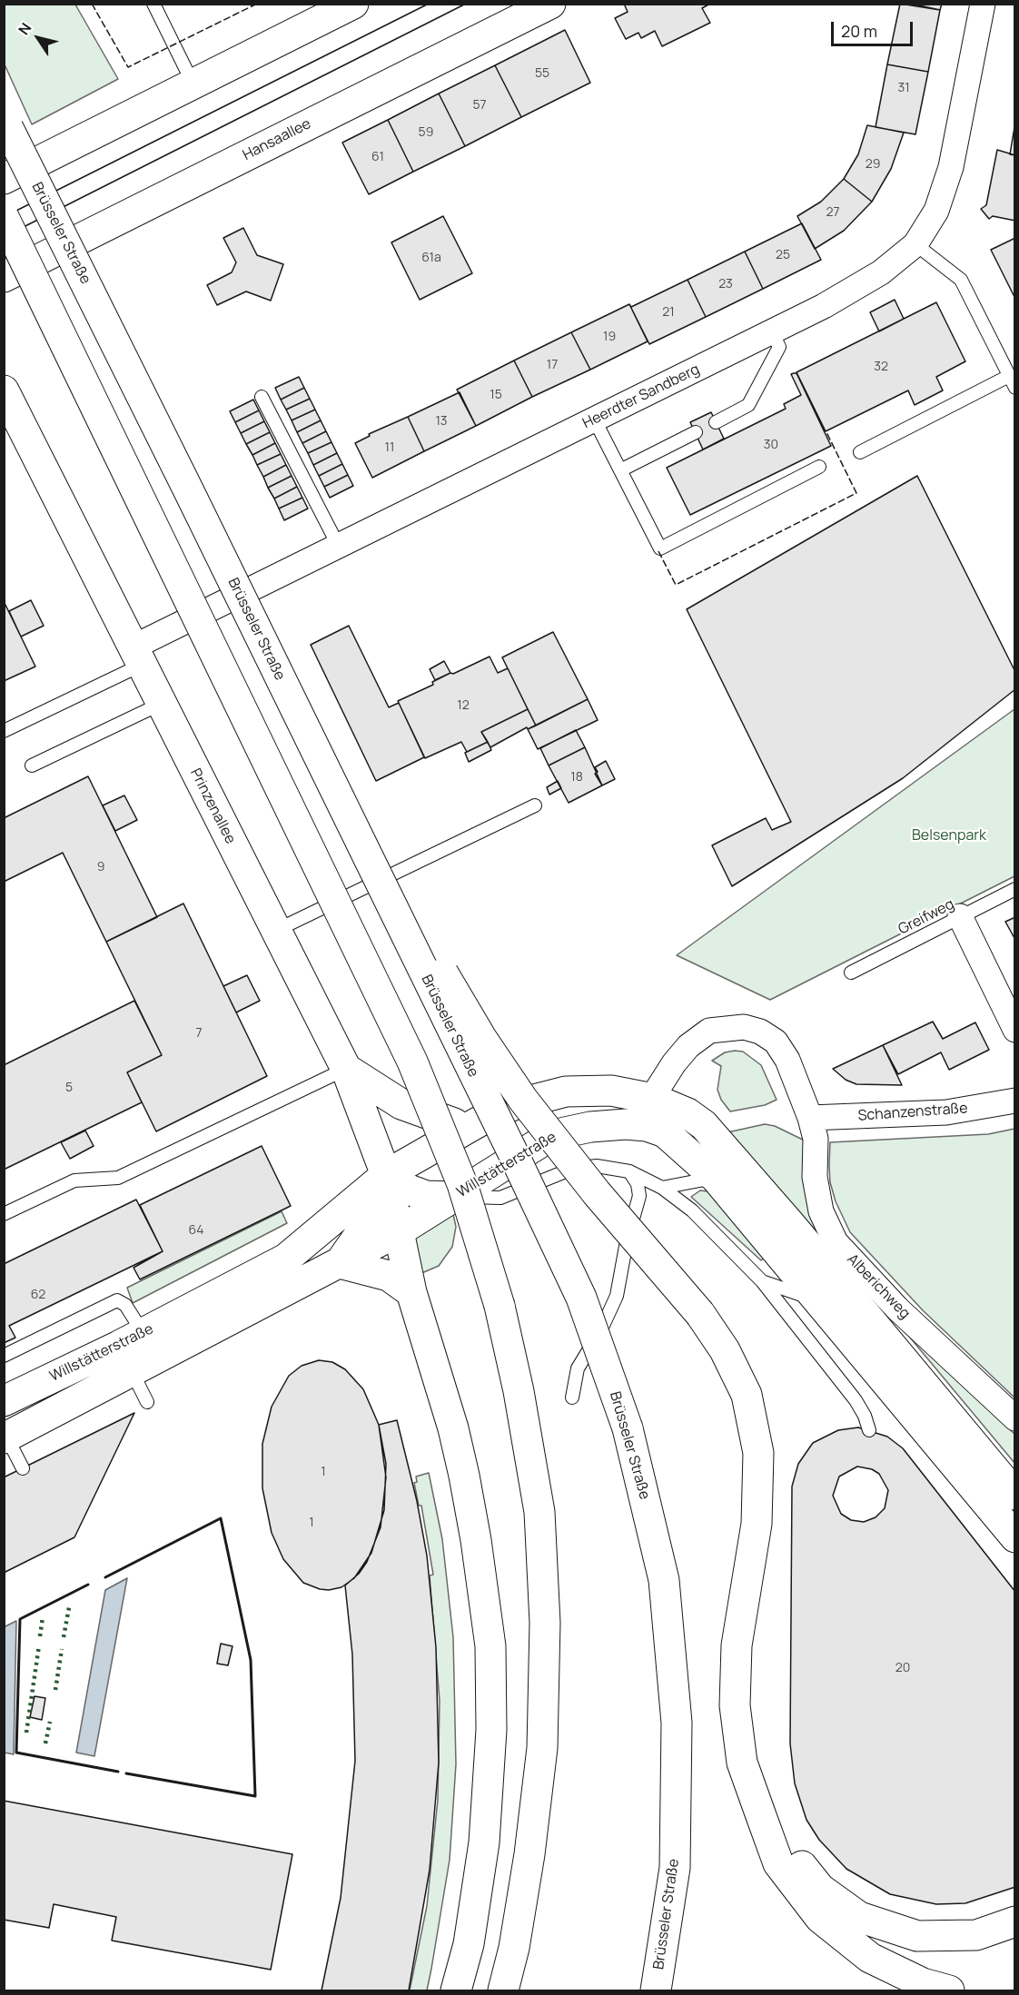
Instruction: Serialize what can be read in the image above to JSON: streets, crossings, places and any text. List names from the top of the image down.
{
  "streets": {
    "main road": [
      "Hansaallee",
      "Brüsseler Straße",
      "Prinzenallee",
      "Willstätterstraße"
    ],
    "street": ["Heerdter Sandberg", "Schanzenstraße", "Alberichweg"],
    "lane": ["Greifweg"]
  },
  "crossings": [
    ["Heerdter Sandberg", "Prinzenallee"],
    ["Prinzenallee", "Willstätterstraße"],
    ["Schanzenstraße", "Alberichweg"],
    ["Willstätterstraße", "Alberichweg"]
  ],
  "parks": ["Belsenpark"],
  "house_numbers": [
    "55",
    "31",
    "57",
    "59",
    "61",
    "29",
    "27",
    "25",
    "61a",
    "23",
    "21",
    "19",
    "17",
    "32",
    "15",
    "13",
    "30",
    "11",
    "12",
    "18",
    "9",
    "7",
    "5",
    "64",
    "62",
    "1",
    "1",
    "20"
  ],
  "scale_bar": "20 m",
  "north": "top left"
}
